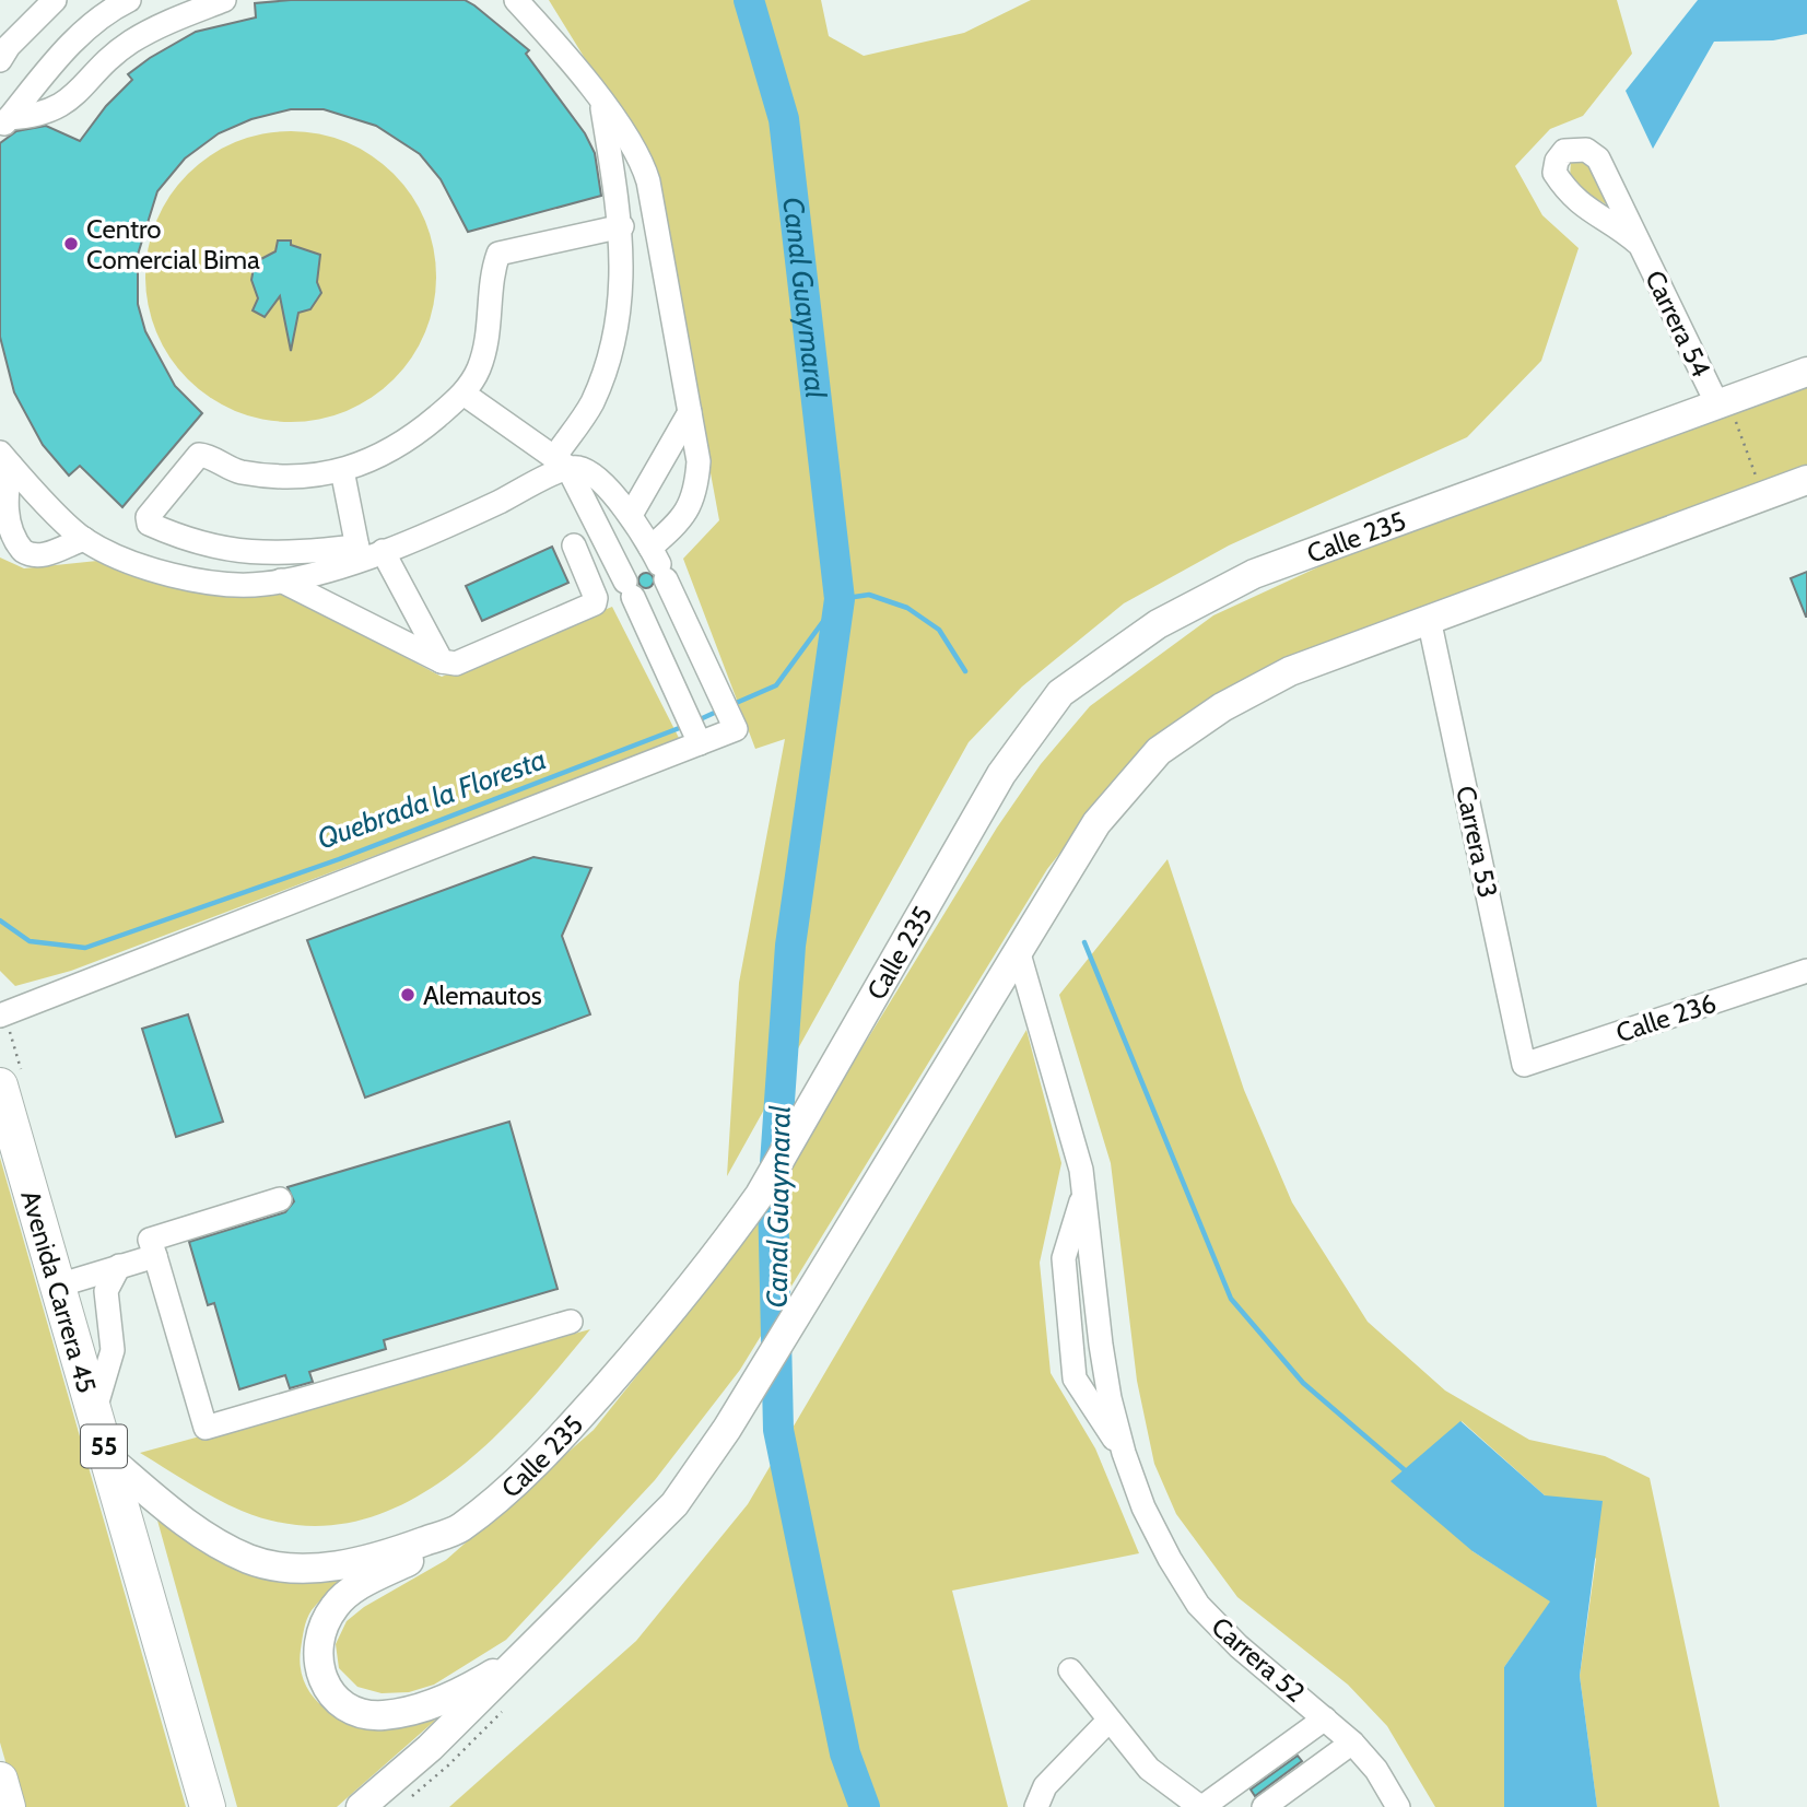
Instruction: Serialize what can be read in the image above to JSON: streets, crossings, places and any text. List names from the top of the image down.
{
  "streets": {
    "highway": ["Avenida Carrera 45", "55"],
    "main road": ["Calle 235"],
    "street": [
      "Carrera 54",
      "Carrera 53",
      "Calle 236",
      "Carrera 52"
    ]
  },
  "crossings": [
    ["Carrera 54", "Calle 235"],
    ["Calle 235", "Avenida Carrera 45"],
    ["Carrera 53", "Calle 236"]
  ],
  "water": ["Canal Guaymaral", "Quebrada la Floresta"],
  "places": ["Centro Comercial Bima", "Alemautos"]
}
